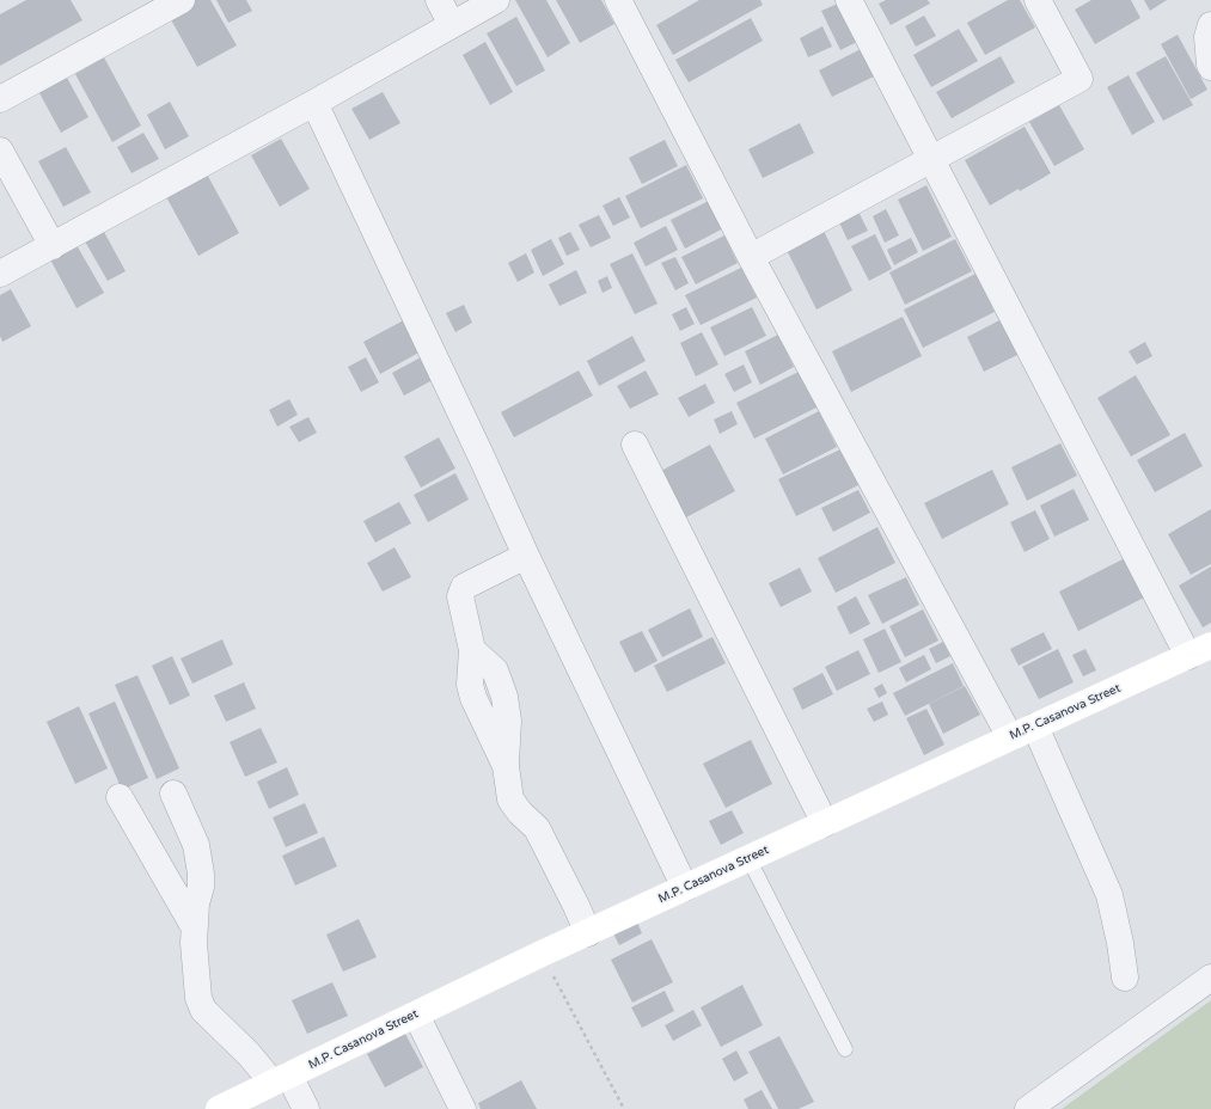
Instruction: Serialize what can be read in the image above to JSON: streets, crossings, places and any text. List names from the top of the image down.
{
  "streets": {
    "street": ["M.P. Casanova Street"]
  }
}
